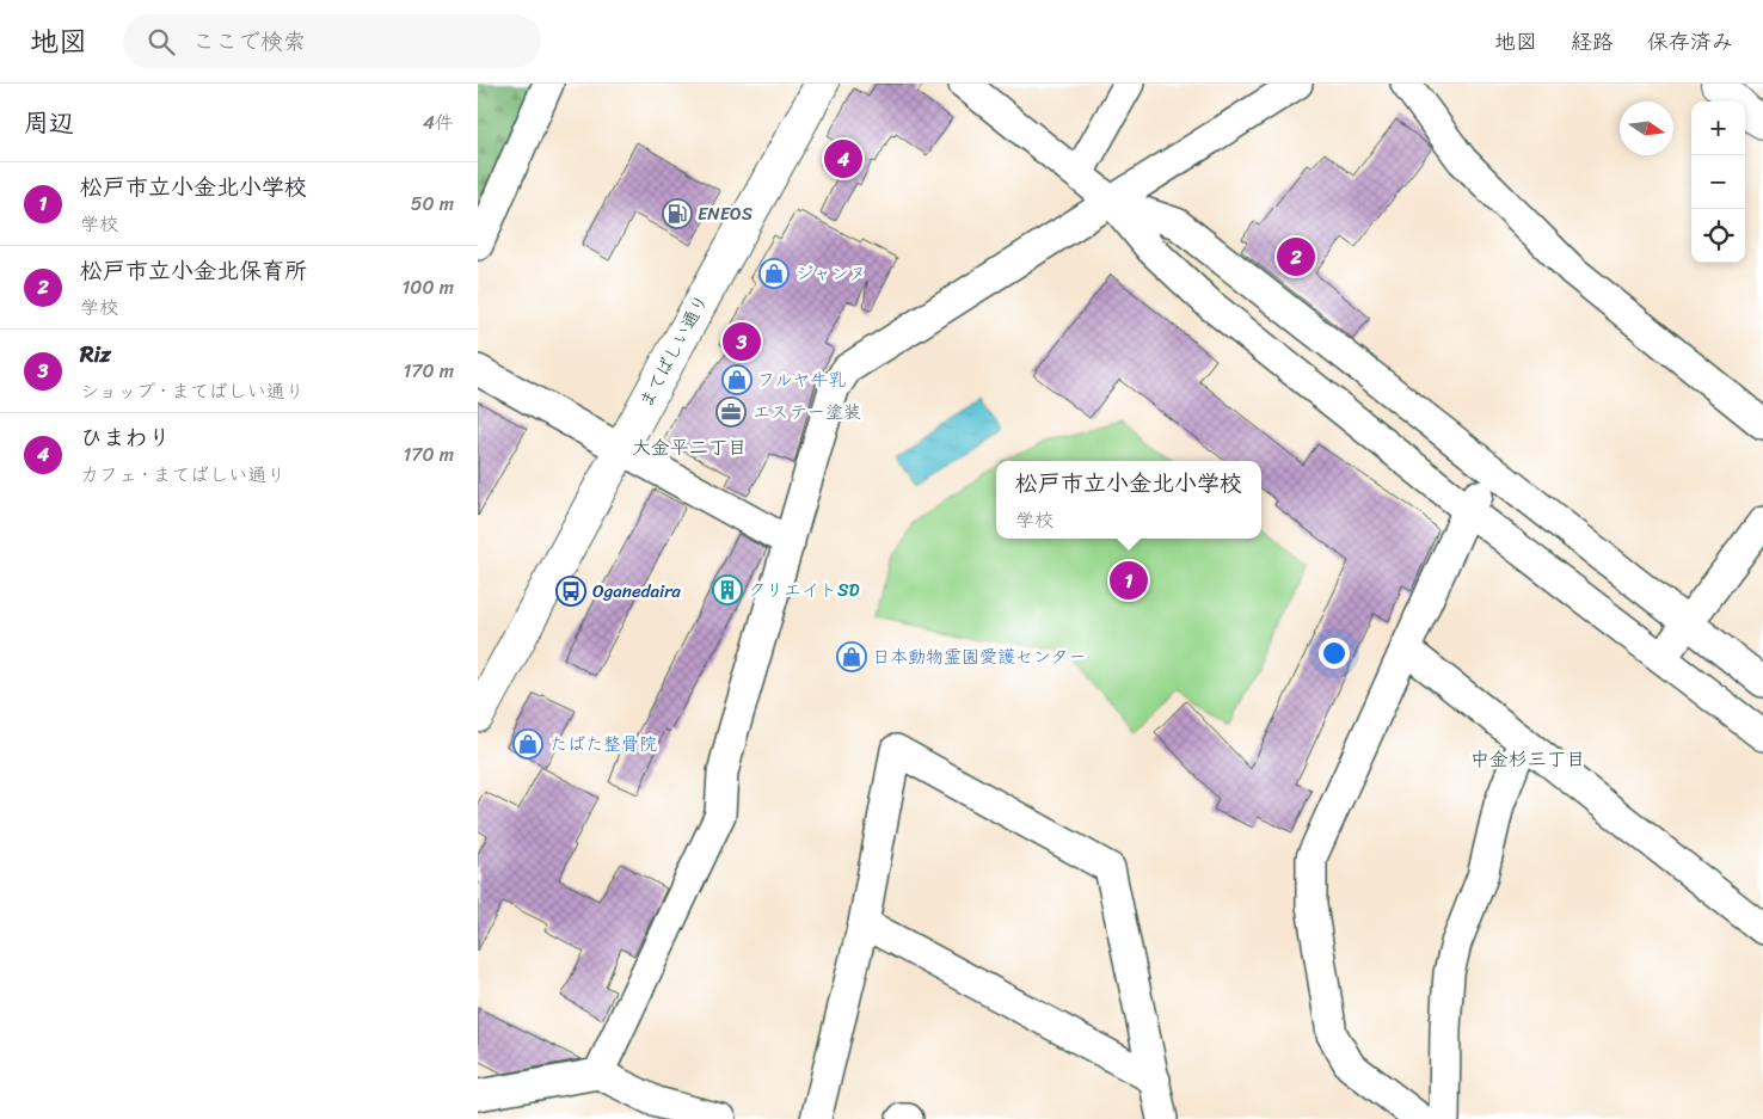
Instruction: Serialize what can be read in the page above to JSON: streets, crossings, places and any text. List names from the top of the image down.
{
  "streets": {
    "street": ["まてばしい通り"]
  },
  "districts": ["大金平二丁目", "中金杉三丁目"],
  "places": {
    "fuel station": ["ENEOS"],
    "shop": [
      "ジャンヌ",
      "フルヤ牛乳",
      "日本動物霊園愛護センター",
      "たばた整骨院"
    ],
    "office": ["エステー塗装"],
    "building": ["クリエイトSD"],
    "bus stop": ["Oganedaira"]
  },
  "north": "right",
  "page": {
    "header": "地図",
    "search": "ここで検索",
    "nav": ["地図", "経路", "保存済み"],
    "heading": ["周辺", "4件"],
    "map_buttons": ["+", "−"],
    "pins": [
      "4",
      "2",
      "3",
      "1"
    ],
    "list": [
      {
        "mark": "1",
        "name": "松戸市立小金北小学校",
        "note": "学校",
        "value": "50 m"
      },
      {
        "mark": "2",
        "name": "松戸市立小金北保育所",
        "note": "学校",
        "value": "100 m"
      },
      {
        "mark": "3",
        "name": "Riz",
        "note": "ショップ · まてばしい通り",
        "value": "170 m"
      },
      {
        "mark": "4",
        "name": "ひまわり",
        "note": "カフェ · まてばしい通り",
        "value": "170 m"
      }
    ],
    "popup": ["松戸市立小金北小学校", "学校"]
  }
}
